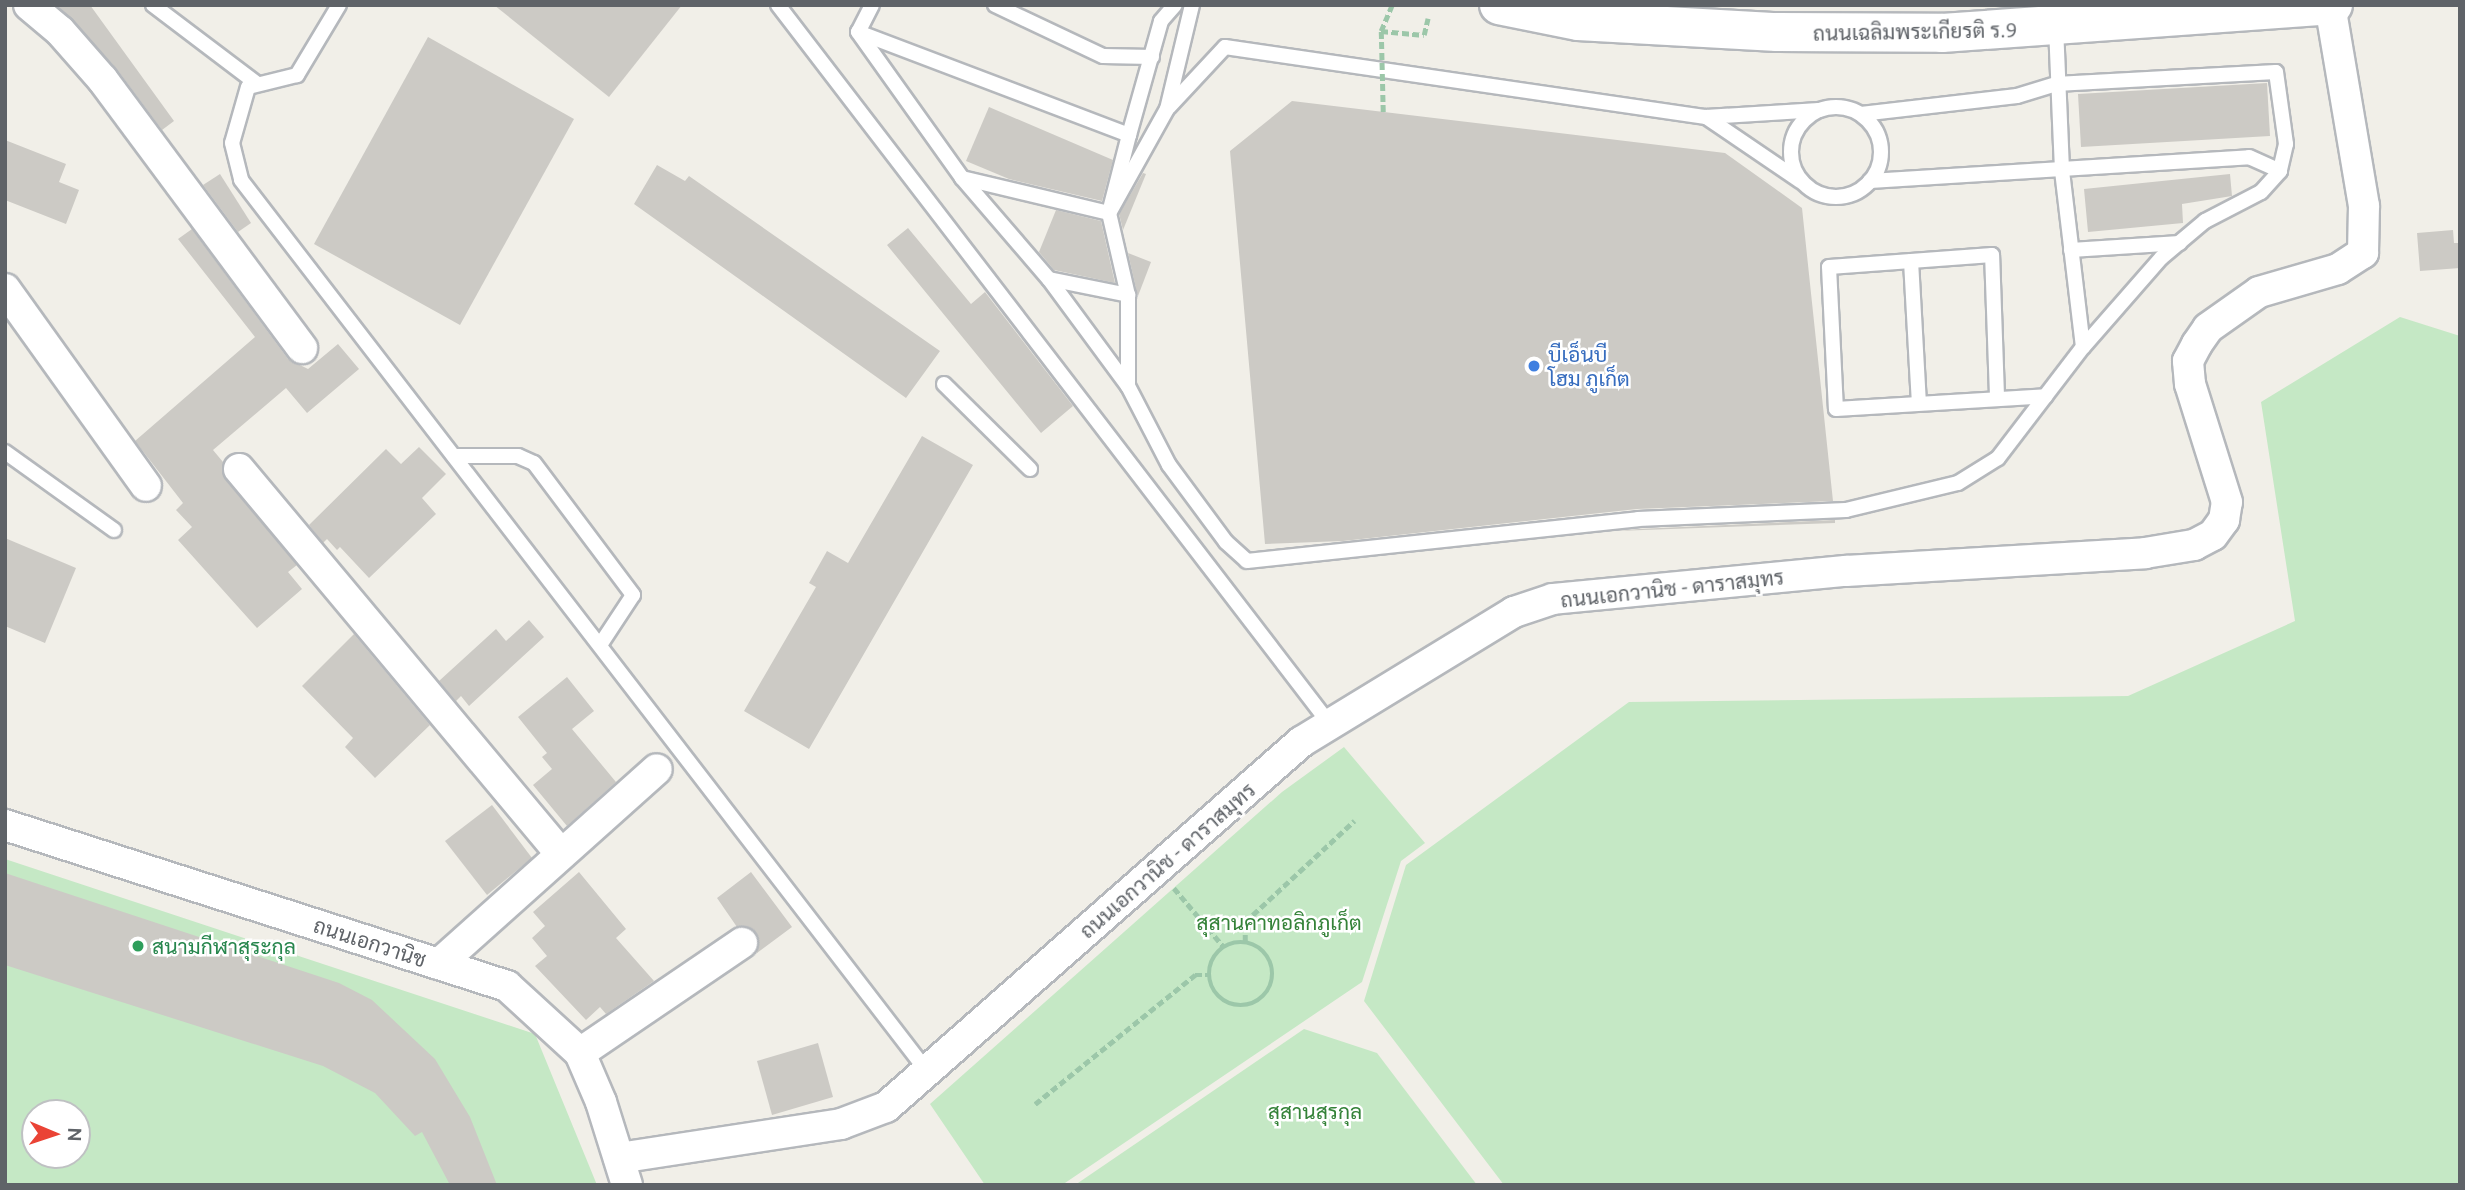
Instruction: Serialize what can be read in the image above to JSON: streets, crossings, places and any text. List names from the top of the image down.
{
  "streets": {
    "main road": ["ถนนเฉลิมพระเกียรติ ร.9"],
    "street": ["ถนนเอกวานิช - ดาราสมุทร", "ถนนเอกวานิช"]
  },
  "crossings": [
    ["ถนนเฉลิมพระเกียรติ ร.9", "ถนนเอกวานิช - ดาราสมุทร"],
    ["ถนนเอกวานิช - ดาราสมุทร", "ถนนเอกวานิช"]
  ],
  "parks": ["สุสานคาทอลิกภูเก็ต", "สุสานสุรกุล"],
  "places": ["บีเอ็นบี โฮม ภูเก็ต", "สนามกีฬาสุระกุล"],
  "north": "right"
}
